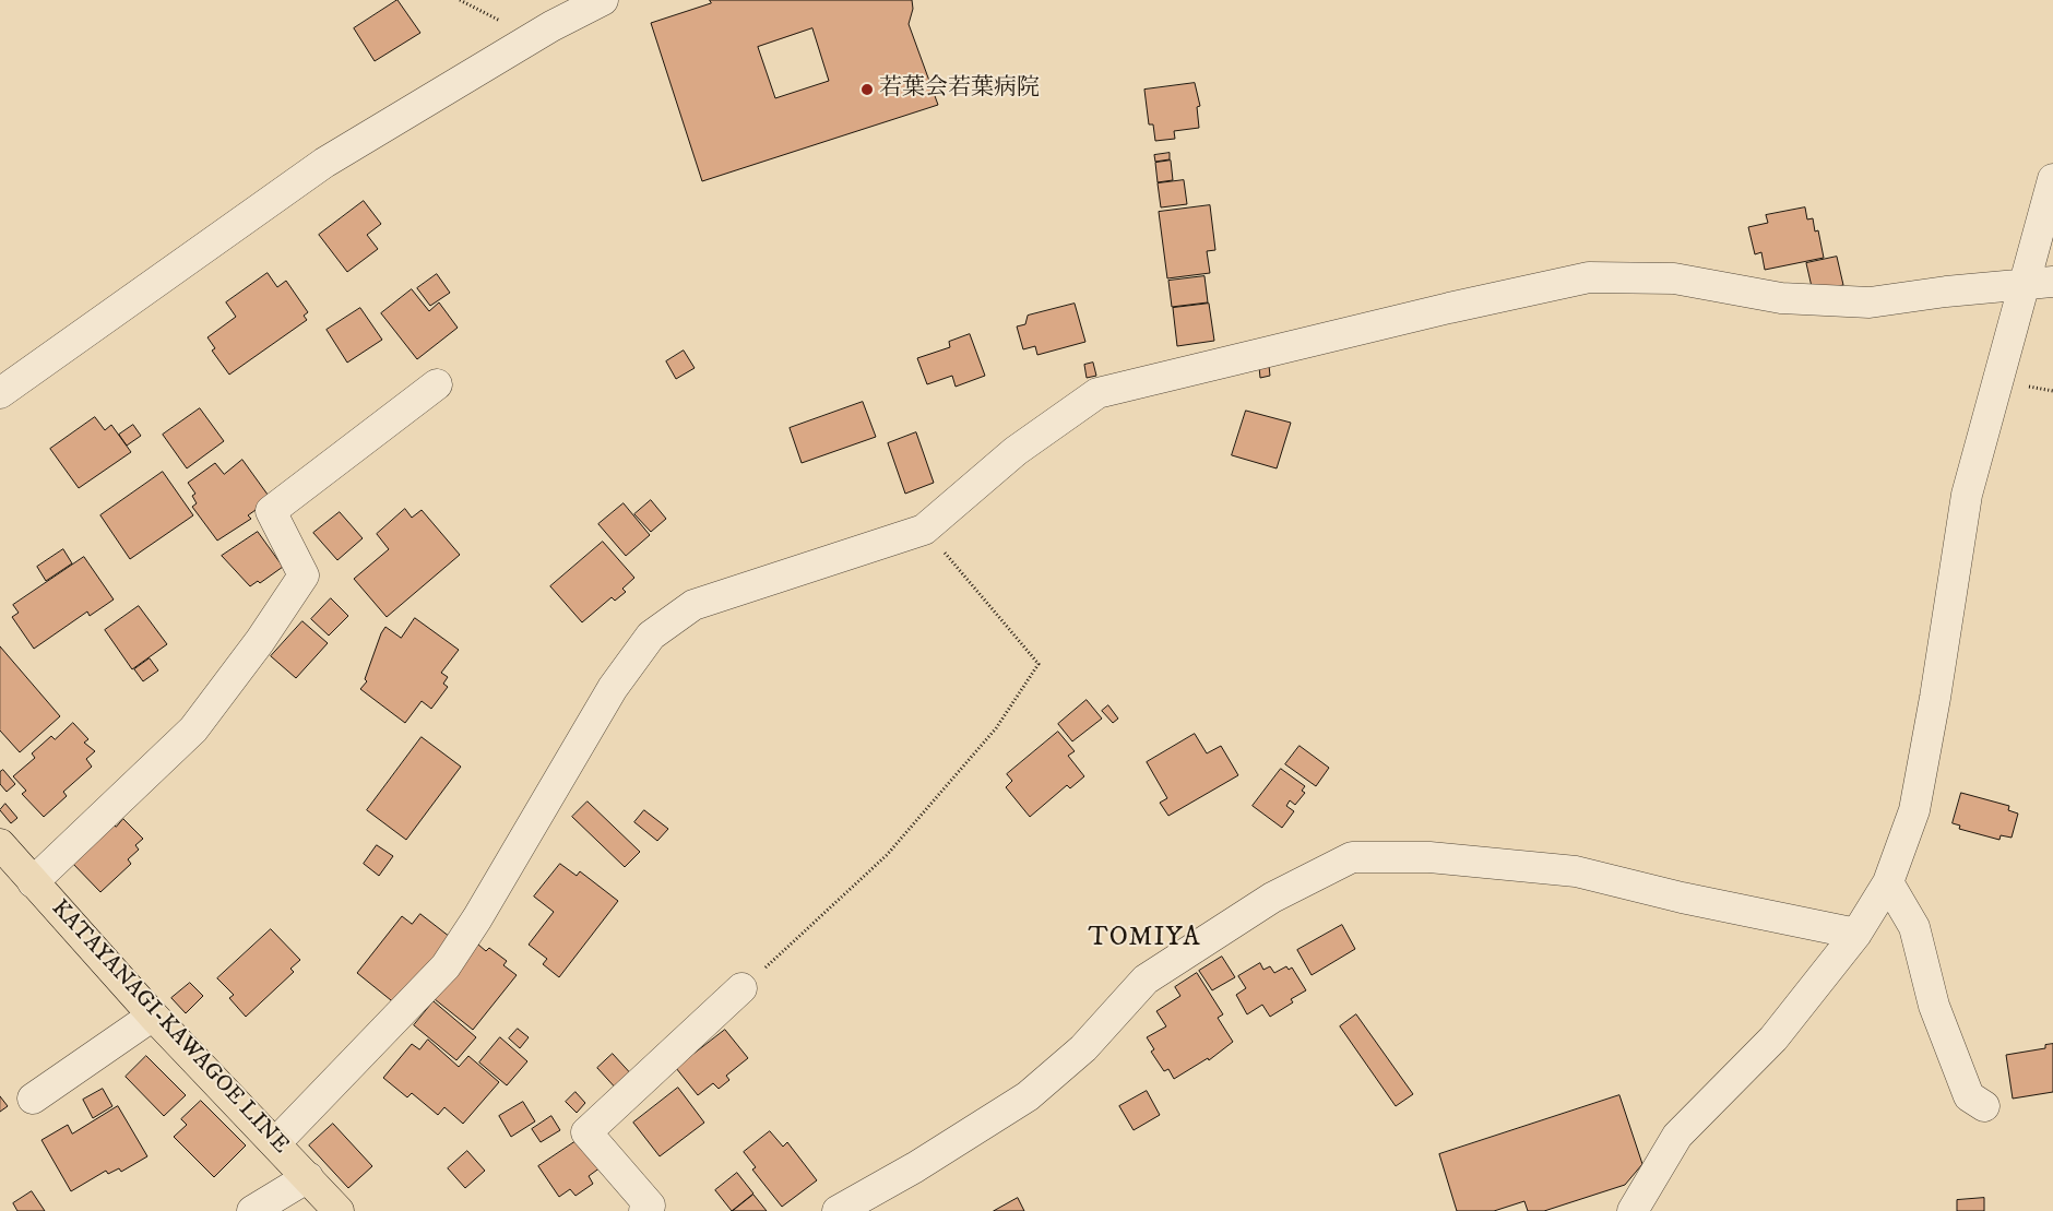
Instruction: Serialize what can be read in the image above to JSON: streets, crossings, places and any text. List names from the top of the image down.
{
  "streets": {
    "main road": ["KATAYANAGI-KAWAGOE LINE"]
  },
  "districts": ["TOMIYA"],
  "places": ["若葉会若葉病院"]
}
